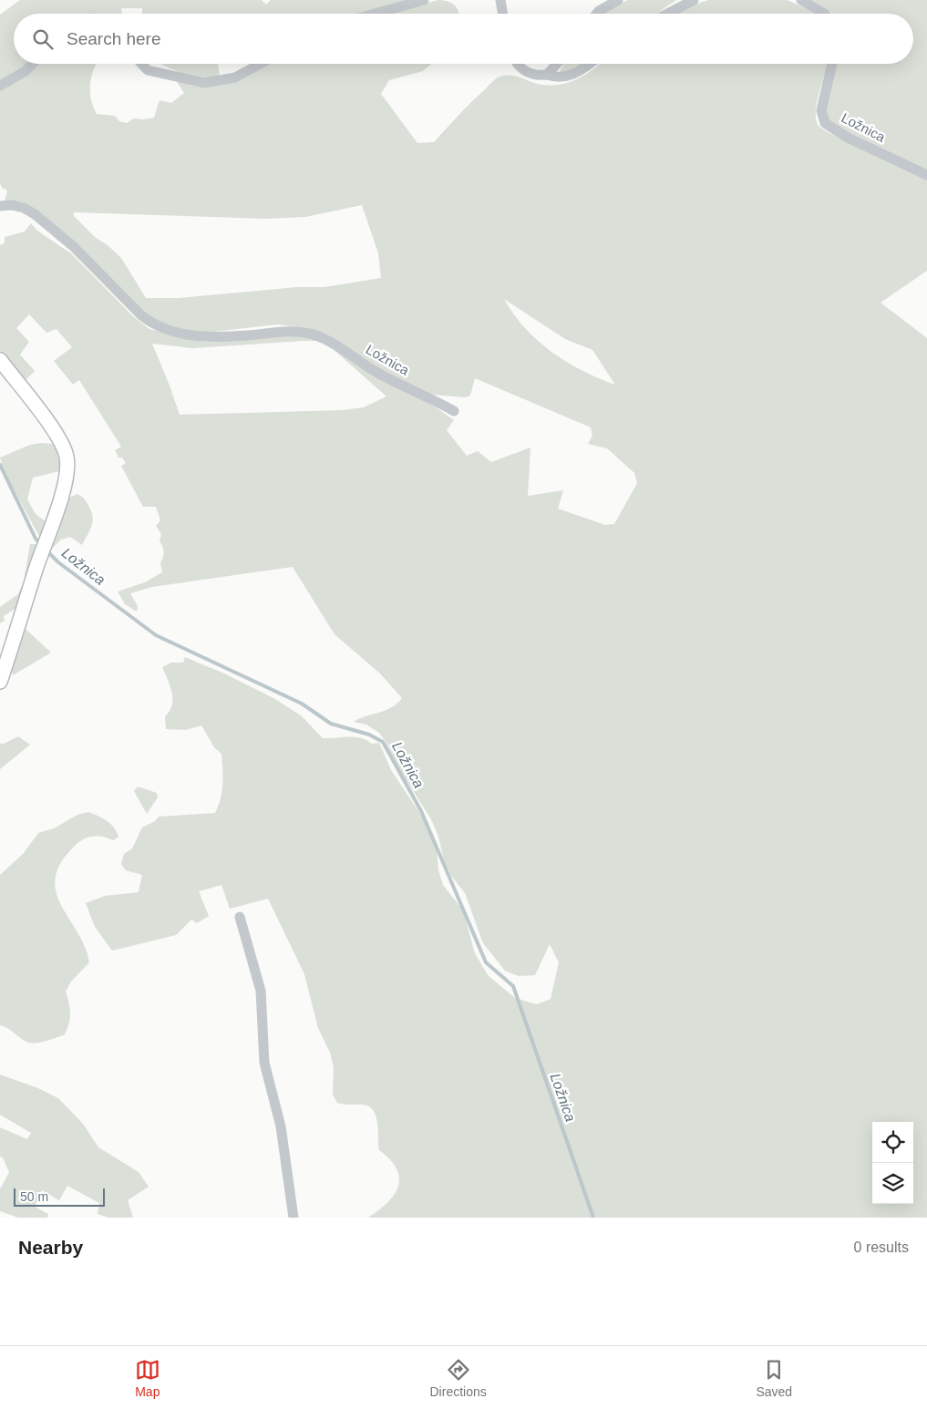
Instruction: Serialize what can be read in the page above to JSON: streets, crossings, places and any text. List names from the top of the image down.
{
  "streets": {
    "street": ["Ložnica"]
  },
  "water": ["Ložnica"],
  "scale_bar": "50 m",
  "page": {
    "search": "Search here",
    "scale": "50 m",
    "heading": ["Nearby", "0 results"],
    "nav": ["Map", "Directions", "Saved"]
  }
}
